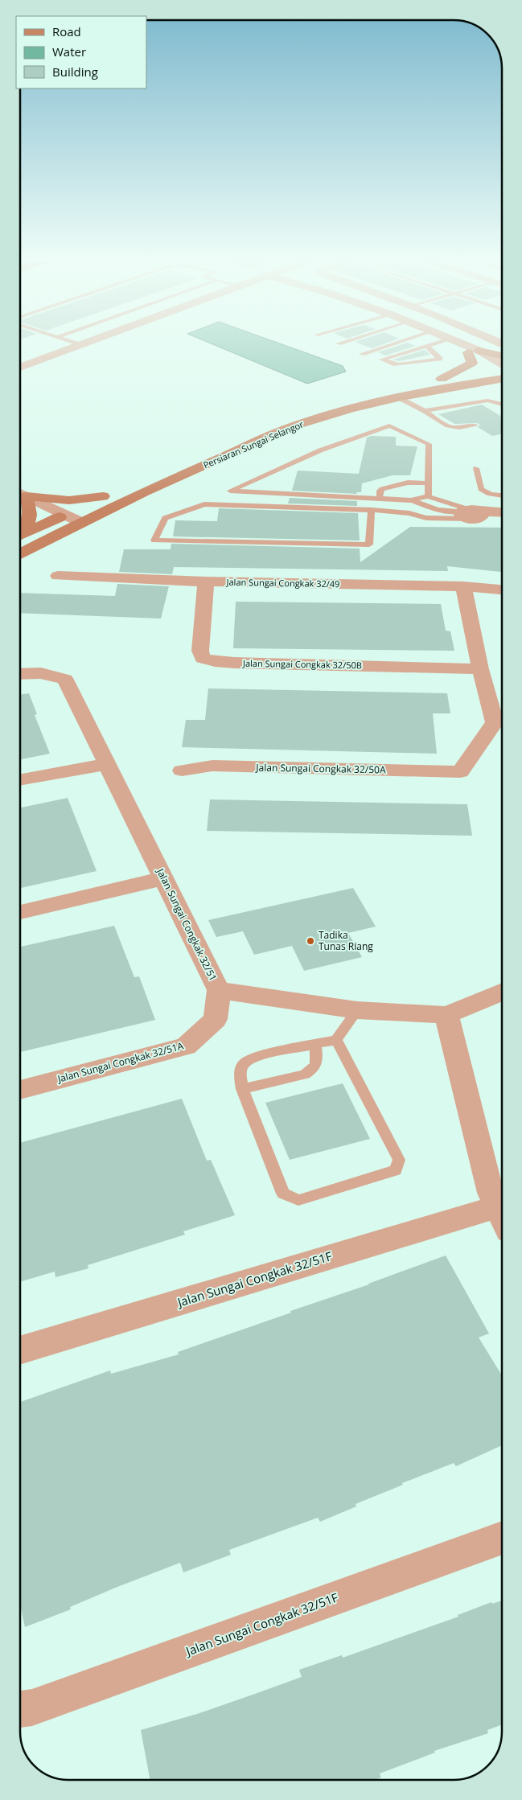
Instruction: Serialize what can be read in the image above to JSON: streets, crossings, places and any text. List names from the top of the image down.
{
  "streets": {
    "main road": ["Persiaran Sungai Selangor"],
    "street": [
      "Jalan Sungai Congkak 32/49",
      "Jalan Sungai Congkak 32/50B",
      "Jalan Sungai Congkak 32/50A",
      "Jalan Sungai Congkak 32/51",
      "Jalan Sungai Congkak 32/51A",
      "Jalan Sungai Congkak 32/51F"
    ]
  },
  "crossings": [
    ["Jalan Sungai Congkak 32/49", "Jalan Sungai Congkak 32/50B"],
    ["Jalan Sungai Congkak 32/50B", "Jalan Sungai Congkak 32/50A"],
    ["Jalan Sungai Congkak 32/51", "Jalan Sungai Congkak 32/51A"]
  ],
  "places": ["Tadika Tunas Riang"],
  "legend": ["Road", "Water", "Building"]
}
